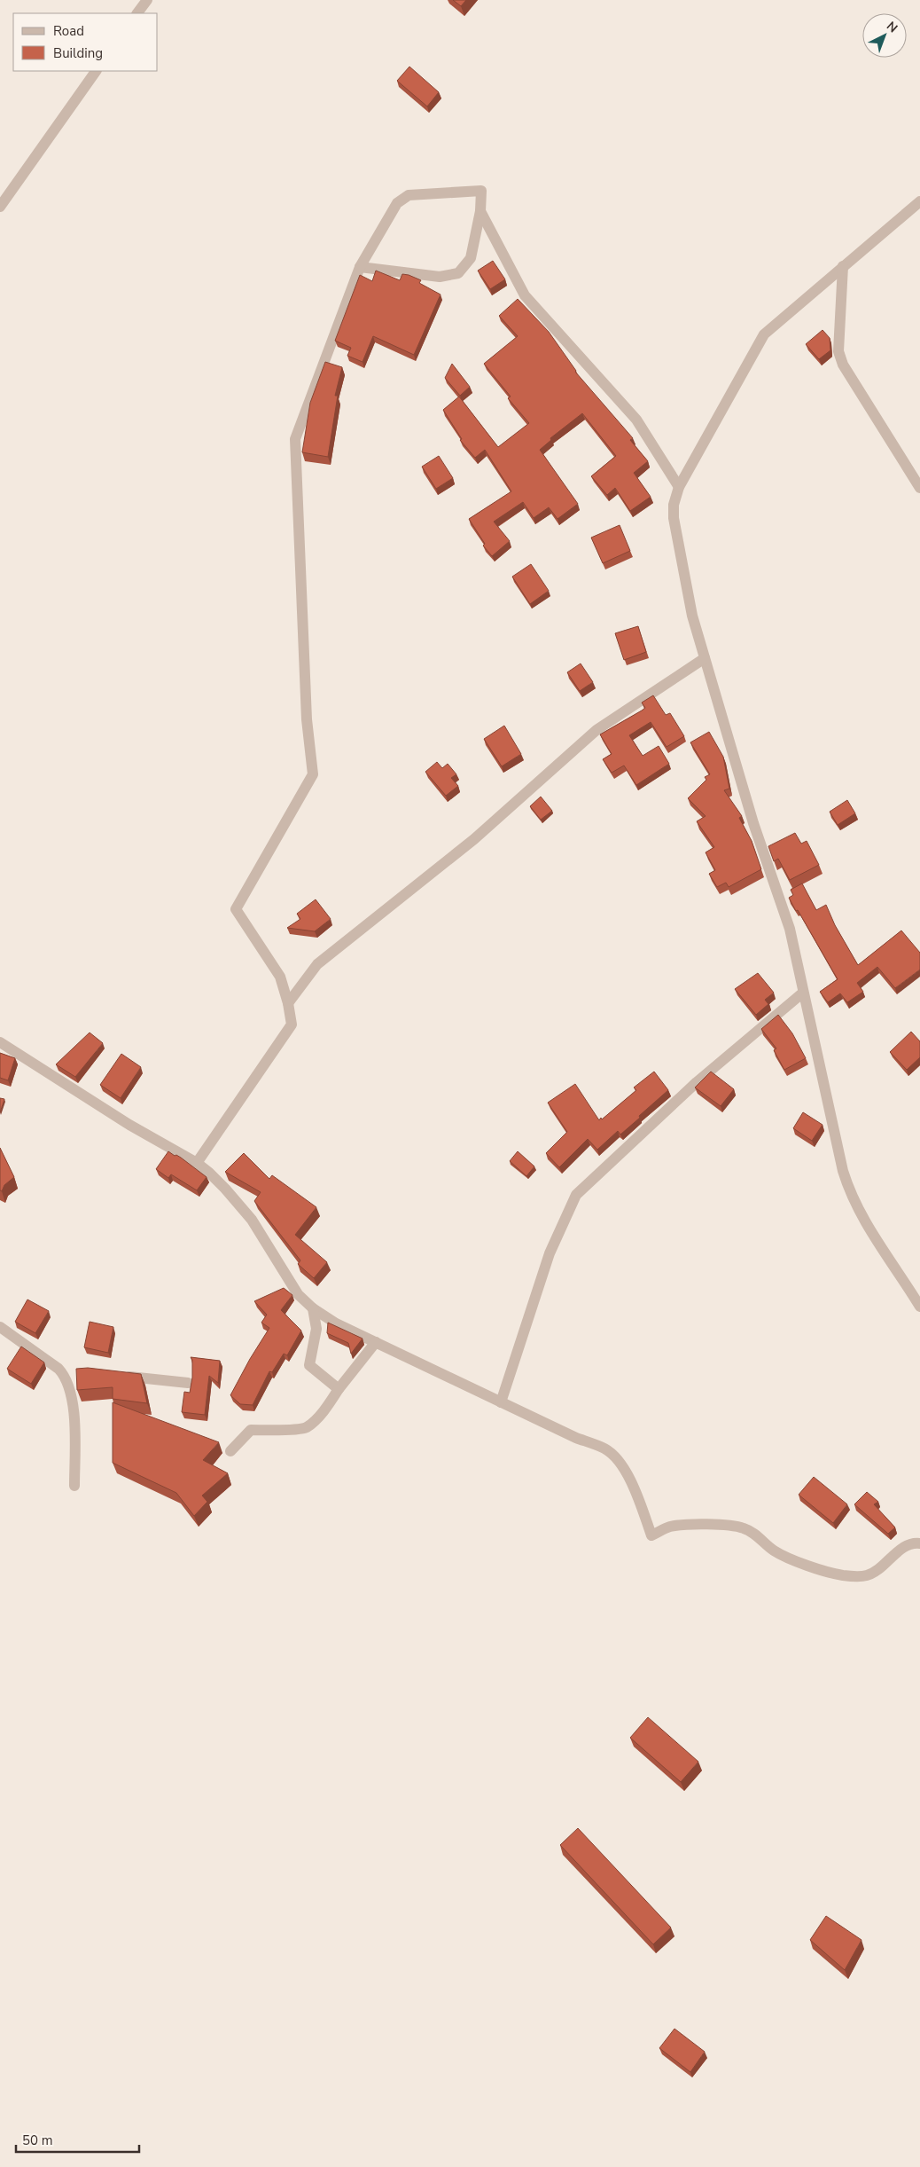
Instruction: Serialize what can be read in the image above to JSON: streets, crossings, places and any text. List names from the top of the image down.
{
  "legend": ["Road", "Building"],
  "scale_bar": "50 m",
  "north": "top right"
}
